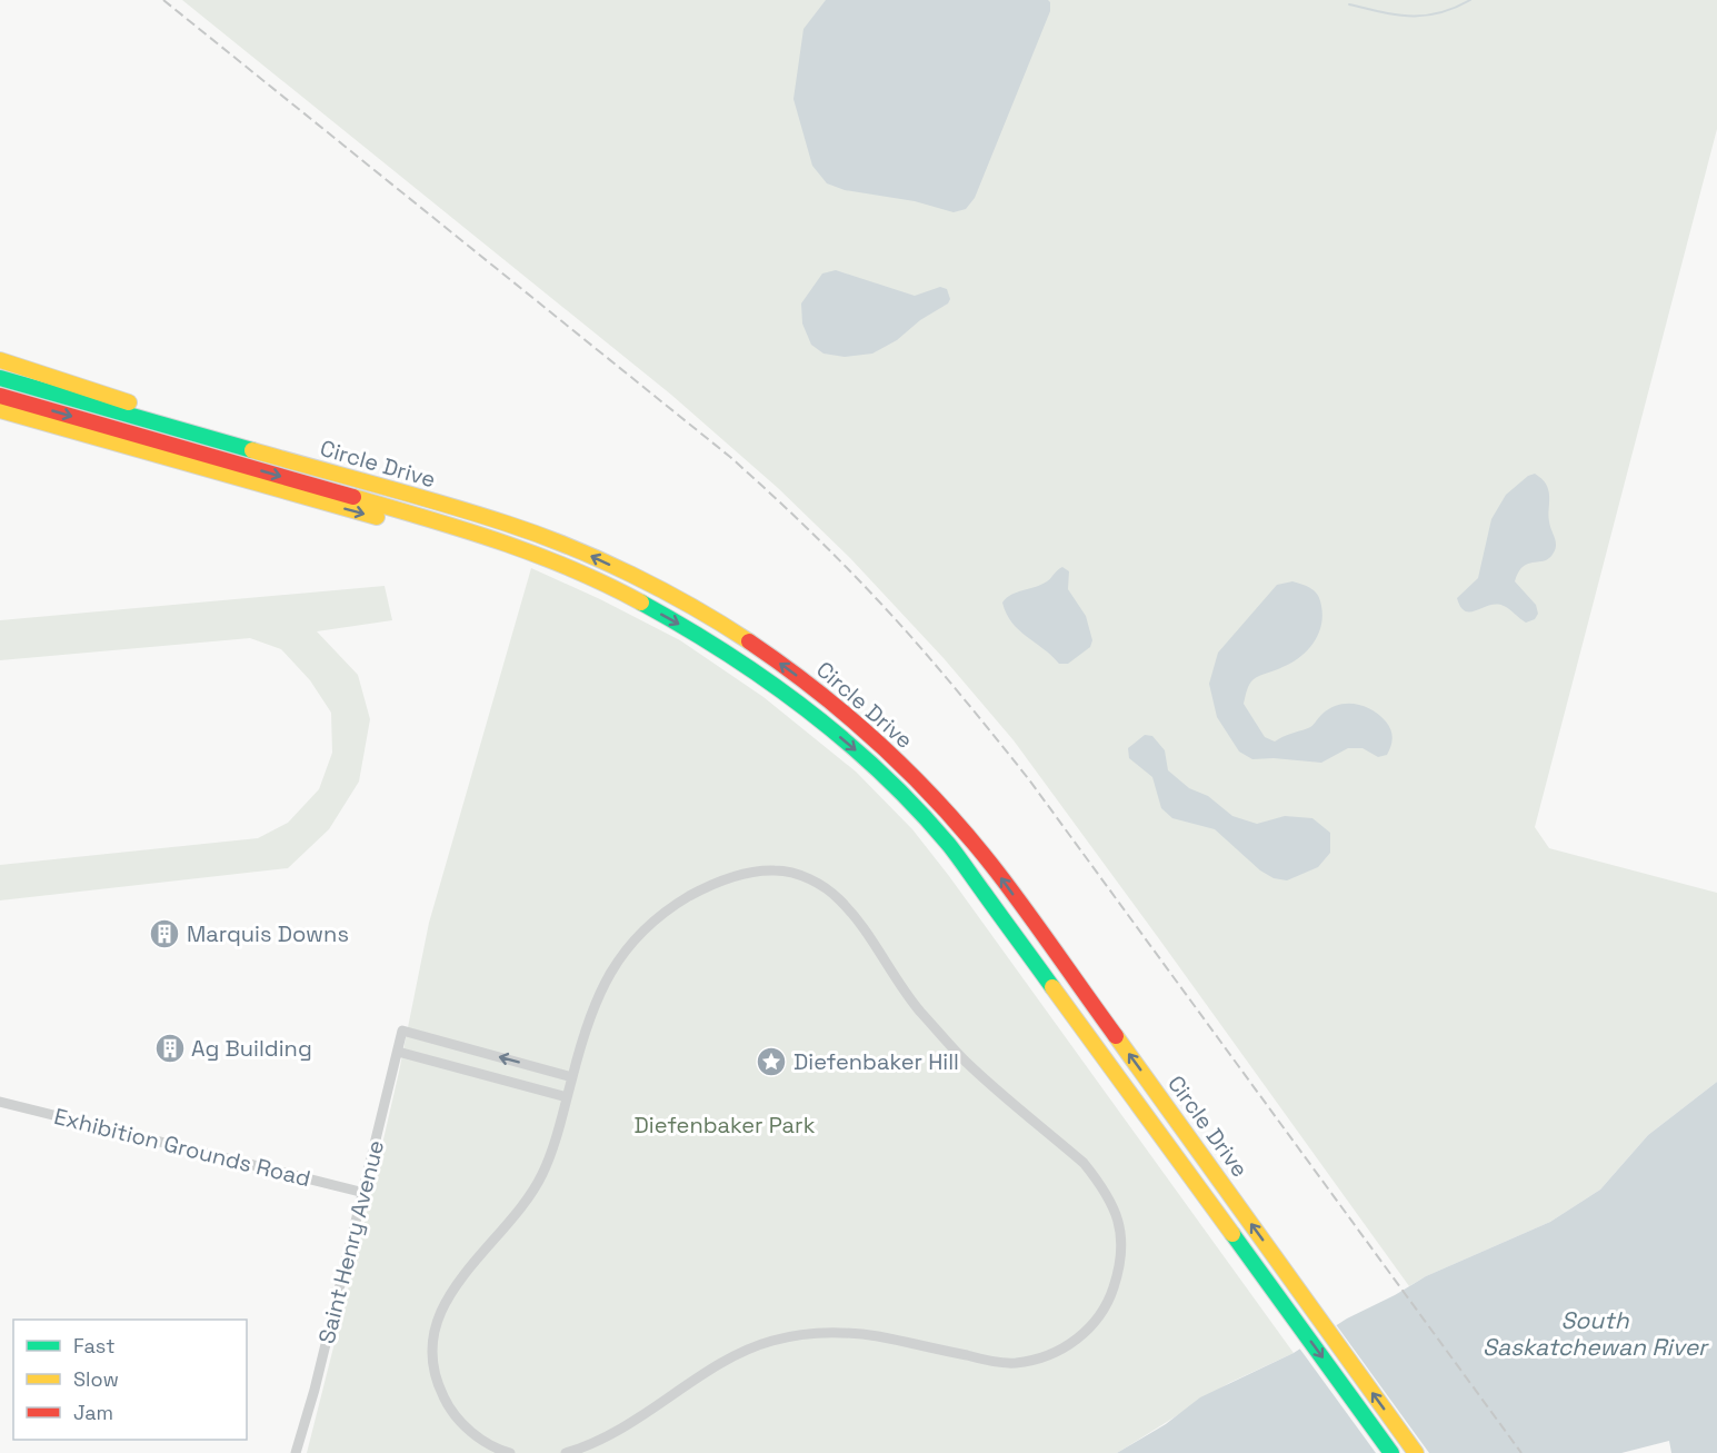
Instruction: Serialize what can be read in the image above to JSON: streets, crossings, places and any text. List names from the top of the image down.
{
  "streets": {
    "highway": ["Circle Drive"],
    "street": ["Exhibition Grounds Road", "Saint Henry Avenue"]
  },
  "crossings": [
    ["Exhibition Grounds Road", "Saint Henry Avenue"]
  ],
  "water": ["South Saskatchewan River"],
  "parks": ["Diefenbaker Park"],
  "places": {
    "building": ["Marquis Downs", "Ag Building"],
    "place": ["Diefenbaker Hill"]
  },
  "legend": ["Fast", "Slow", "Jam"]
}
